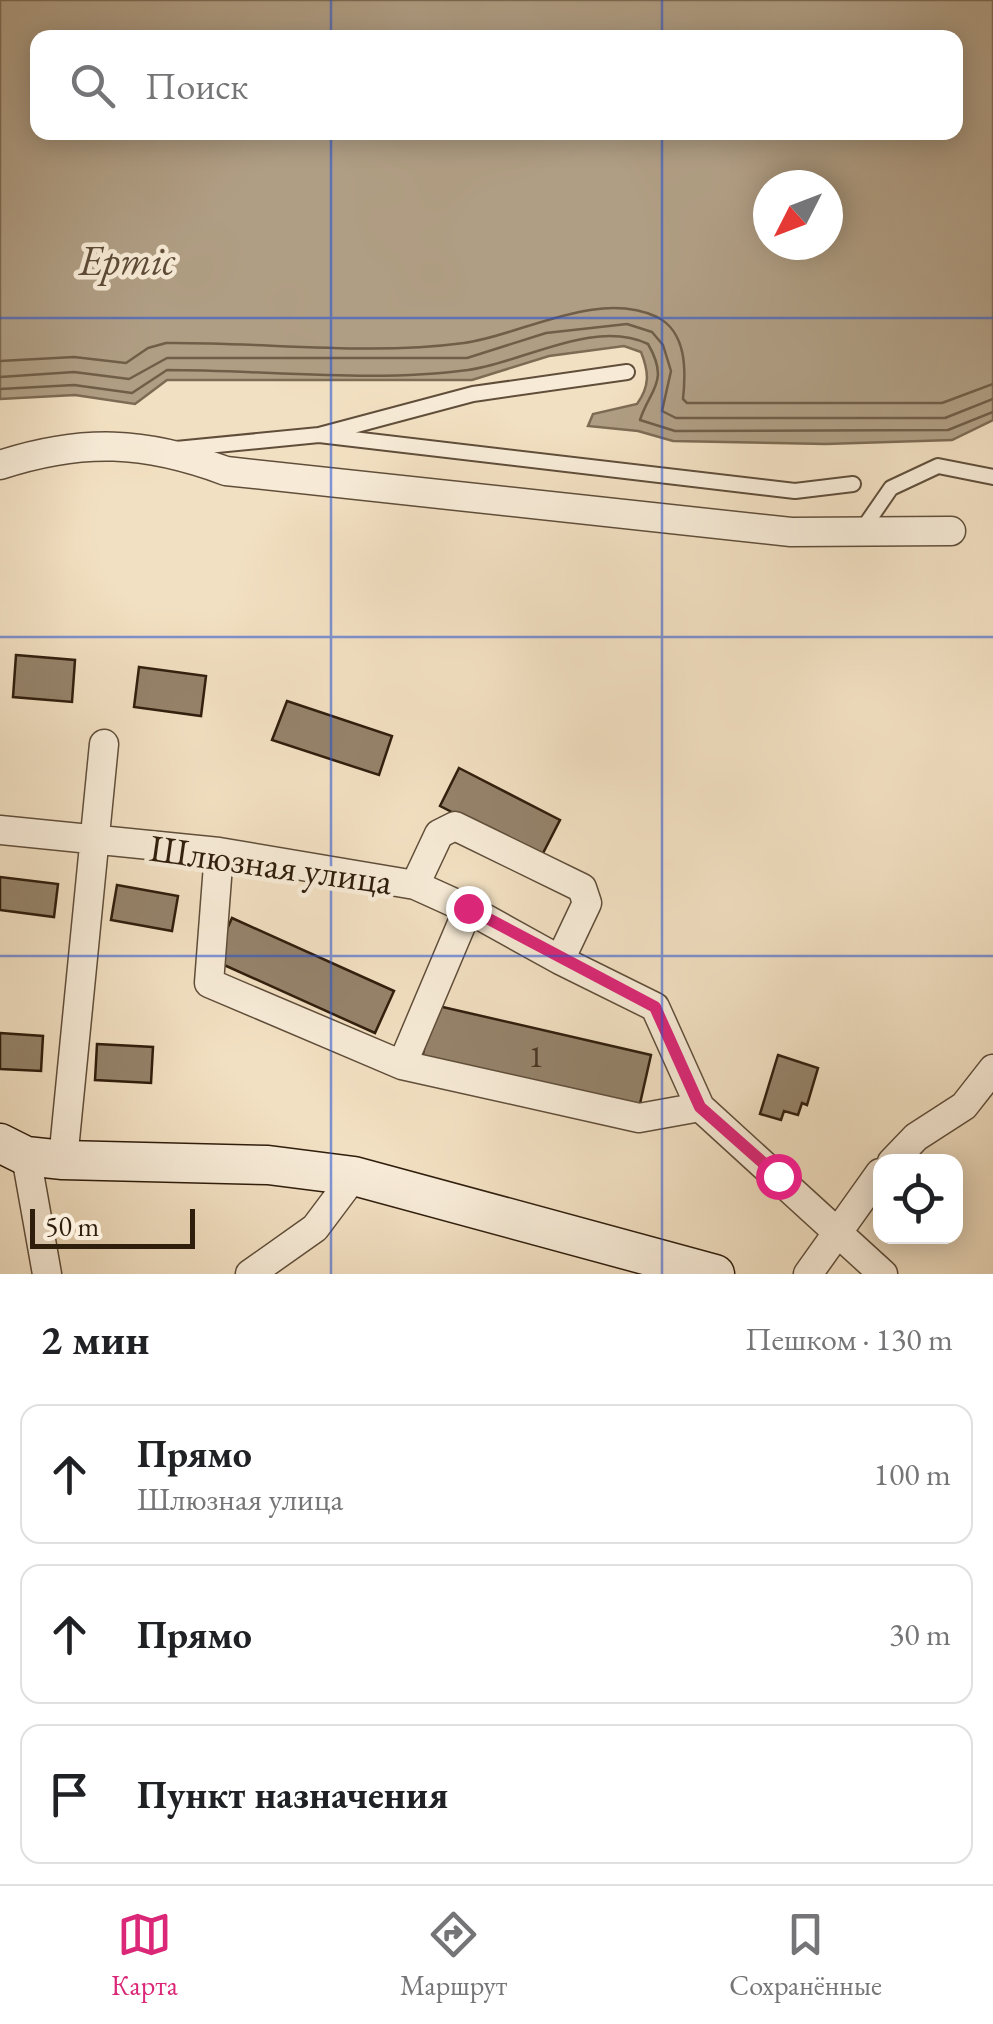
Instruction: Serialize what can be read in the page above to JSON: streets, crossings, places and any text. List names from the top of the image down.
{
  "streets": {
    "street": ["Шлюзная улица"]
  },
  "water": ["Ертіс"],
  "house_numbers": ["1"],
  "scale_bar": "50 m",
  "north": "bottom left",
  "page": {
    "search": "Поиск",
    "scale": "50 m",
    "heading": ["2 мин", "Пешком · 130 m"],
    "list": [
      ["Прямо", "Шлюзная улица", "100 m"],
      ["Прямо", "30 m"],
      "Пункт назначения"
    ],
    "nav": ["Карта", "Маршрут", "Сохранённые"]
  }
}
